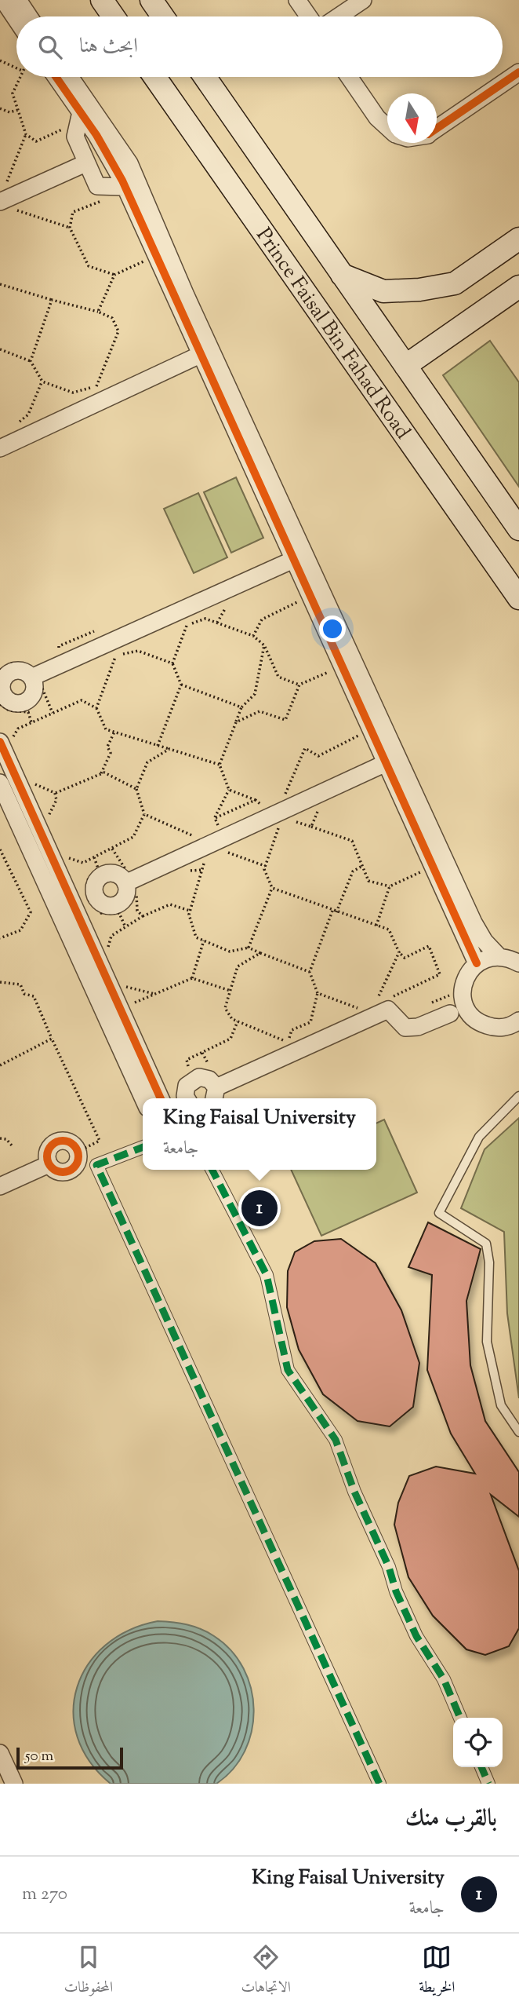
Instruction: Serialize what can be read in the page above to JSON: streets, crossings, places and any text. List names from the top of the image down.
{
  "streets": {
    "main road": ["Prince Faisal Bin Fahad Road"]
  },
  "scale_bar": "50 m",
  "north": "bottom",
  "page": {
    "search": "ابحث هنا",
    "popup": ["King Faisal University", "جامعة"],
    "pins": "1",
    "scale": "50 m",
    "heading": "بالقرب منك",
    "list": [
      {
        "mark": "1",
        "name": "King Faisal University",
        "note": "جامعة",
        "value": "270 m"
      }
    ],
    "nav": ["الخريطة", "الاتجاهات", "المحفوظات"]
  }
}
